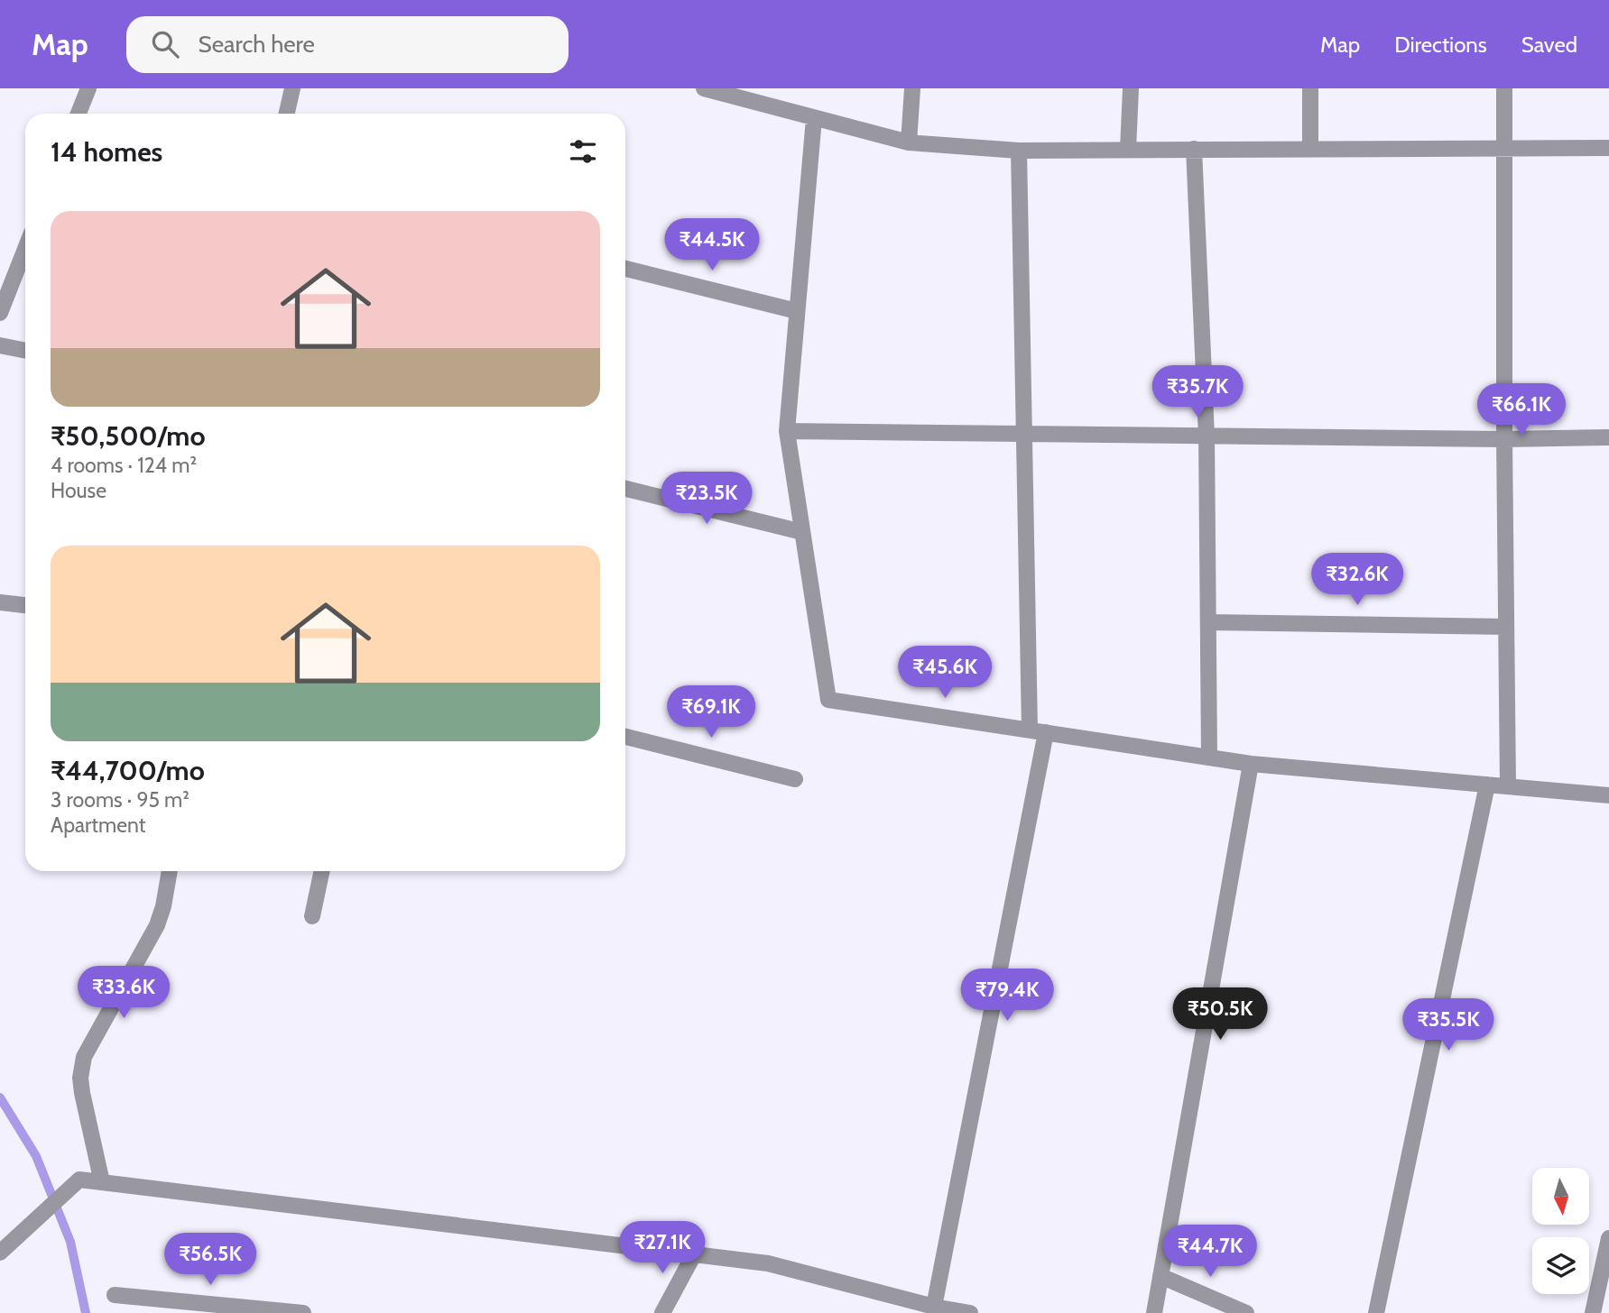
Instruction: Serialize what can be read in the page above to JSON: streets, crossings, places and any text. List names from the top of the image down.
{
  "north": "bottom",
  "page": {
    "header": "Map",
    "search": "Search here",
    "nav": ["Map", "Directions", "Saved"],
    "heading": "14 homes",
    "list": [
      {
        "name": "₹50,500/mo",
        "note": "4 rooms · 124 m² · House"
      },
      {
        "name": "₹44,700/mo",
        "note": "3 rooms · 95 m² · Apartment"
      }
    ],
    "price": [
      "₹44.5K",
      "₹35.7K",
      "₹66.1K",
      "₹23.5K",
      "₹32.6K",
      "₹45.6K",
      "₹69.1K",
      "₹33.6K",
      "₹79.4K",
      "₹50.5K",
      "₹35.5K",
      "₹27.1K",
      "₹44.7K",
      "₹56.5K"
    ]
  }
}
